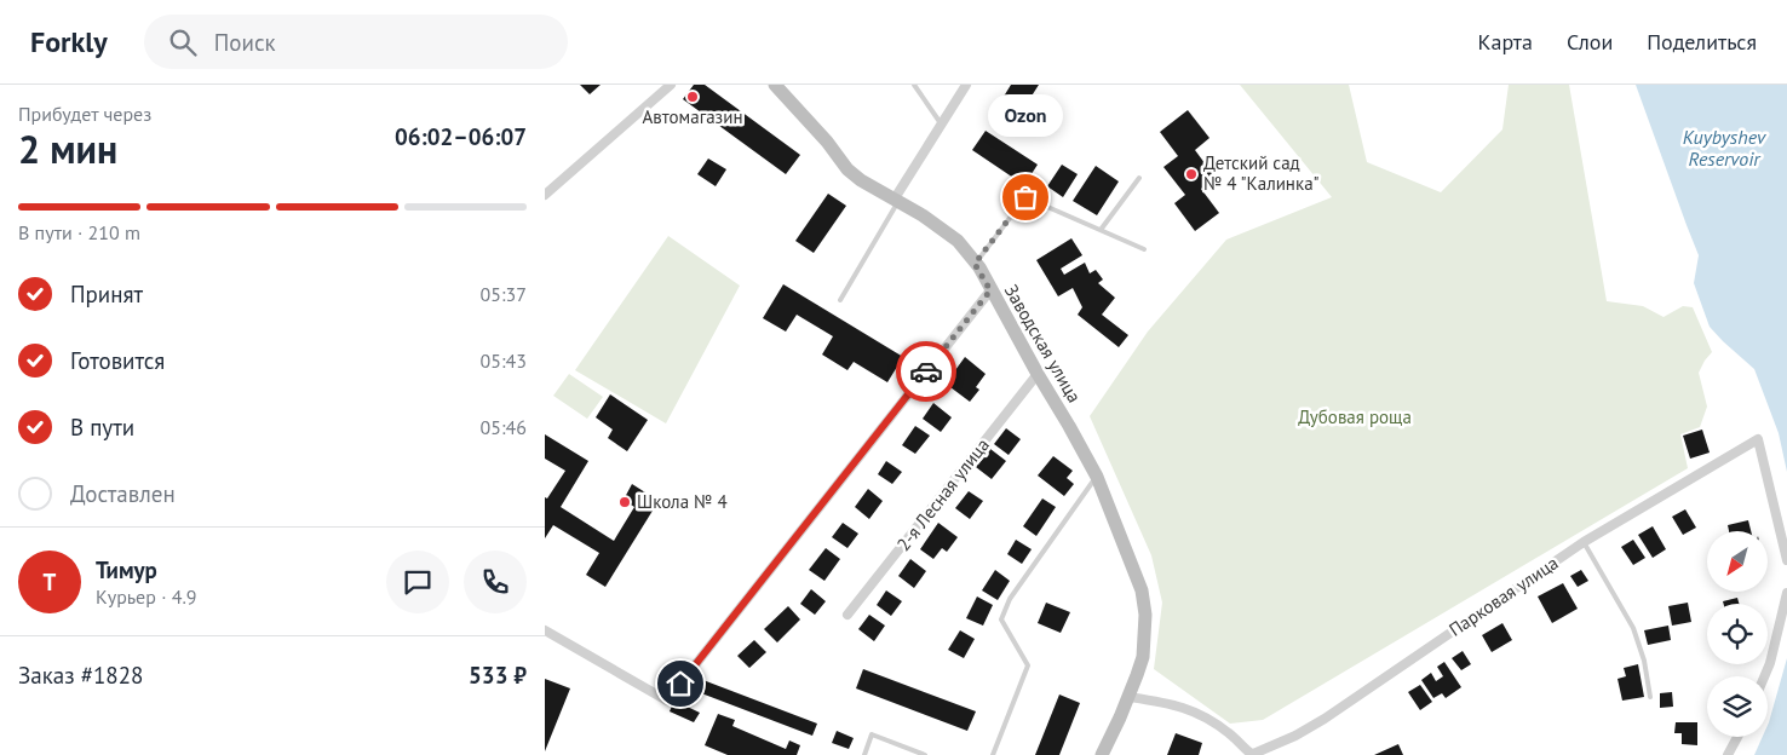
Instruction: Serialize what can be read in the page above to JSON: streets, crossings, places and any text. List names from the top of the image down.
{
  "streets": {
    "main road": ["Заводская улица"],
    "street": ["2-я Лесная улица", "Парковая улица"]
  },
  "crossings": [
    ["Заводская улица", "2-я Лесная улица"]
  ],
  "water": ["Kuybyshev Reservoir"],
  "parks": ["Дубовая роща"],
  "places": [
    "Автомагазин",
    "Детский сад № 4 \"Калинка\"",
    "Ozon",
    "Школа № 4"
  ],
  "north": "bottom left",
  "page": {
    "header": "Forkly",
    "search": "Поиск",
    "nav": ["Карта", "Слои", "Поделиться"],
    "heading": ["2 мин", "Прибудет через", "06:02–06:07"],
    "panel": [
      "Тимур",
      "Курьер · 4.9",
      "Заказ #1828",
      "533 ₽"
    ],
    "bubble": "Ozon",
    "bar": "В пути · 210 m",
    "list": [
      ["Принят", "05:37"],
      ["Готовится", "05:43"],
      ["В пути", "05:46"],
      "Доставлен"
    ],
    "round": "Т"
  }
}
